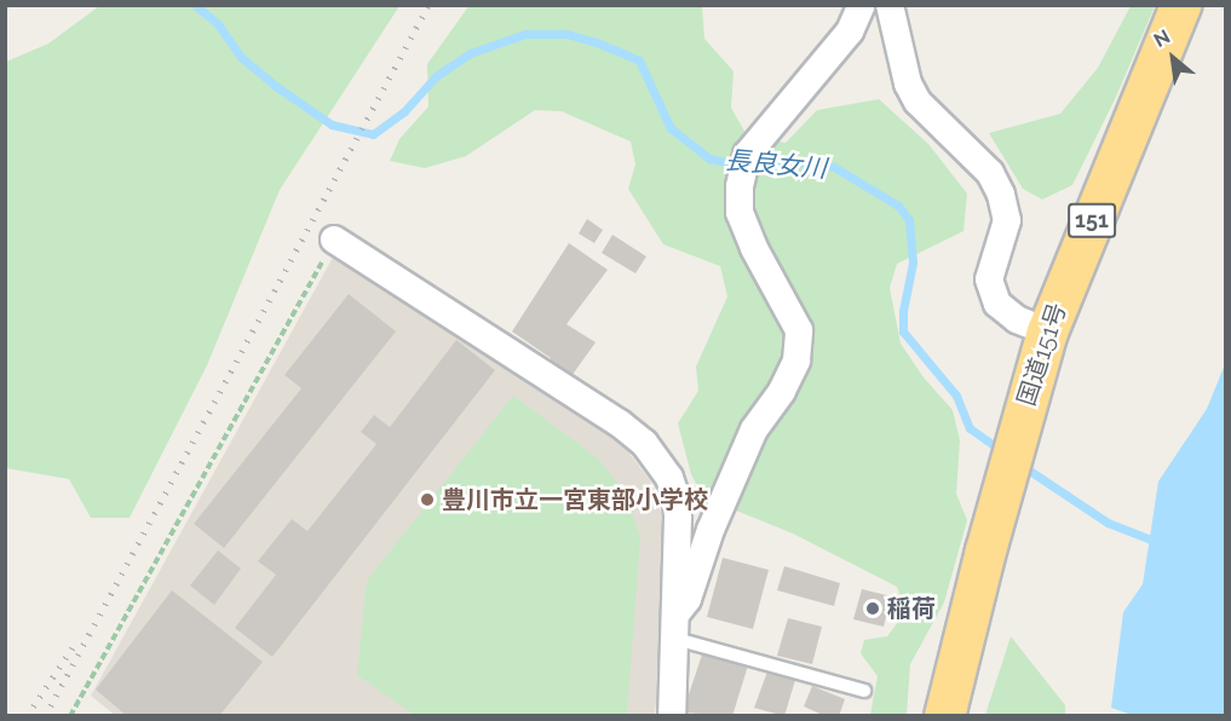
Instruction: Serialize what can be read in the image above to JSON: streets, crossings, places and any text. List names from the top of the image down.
{
  "streets": {
    "highway": ["151", "国道151号"]
  },
  "water": ["長良女川"],
  "places": ["豊川市立一宮東部小学校", "稲荷"],
  "north": "top left"
}
